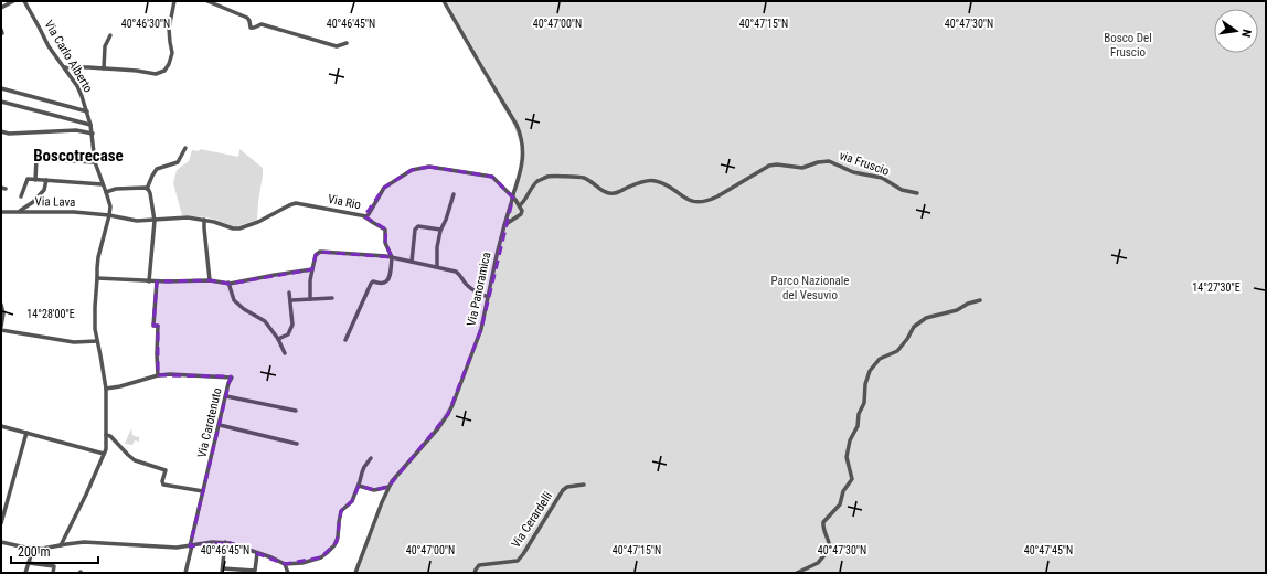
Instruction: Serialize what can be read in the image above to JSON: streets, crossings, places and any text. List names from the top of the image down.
{
  "streets": {
    "street": [
      "Via Carlo Alberto",
      "via Fruscio",
      "Via Lava",
      "Via Rio",
      "Via Panoramica",
      "Via Carotenuto",
      "Via Cerardelli"
    ]
  },
  "crossings": [
    ["Via Carlo Alberto", "Via Lava"],
    ["Via Carlo Alberto", "Via Rio"],
    ["via Fruscio", "Via Rio"],
    ["Via Lava", "Via Rio"]
  ],
  "districts": ["Boscotrecase"],
  "parks": ["Bosco Del Fruscio", "Parco Nazionale del Vesuvio"],
  "scale_bar": "200 m",
  "north": "right",
  "coordinates": [
    "40°46'30\"N",
    "40°46'45\"N",
    "40°47'00\"N",
    "40°47'15\"N",
    "40°47'30\"N",
    "14°27'30\"E",
    "14°28'00\"E",
    "40°47'45\"N"
  ]
}
